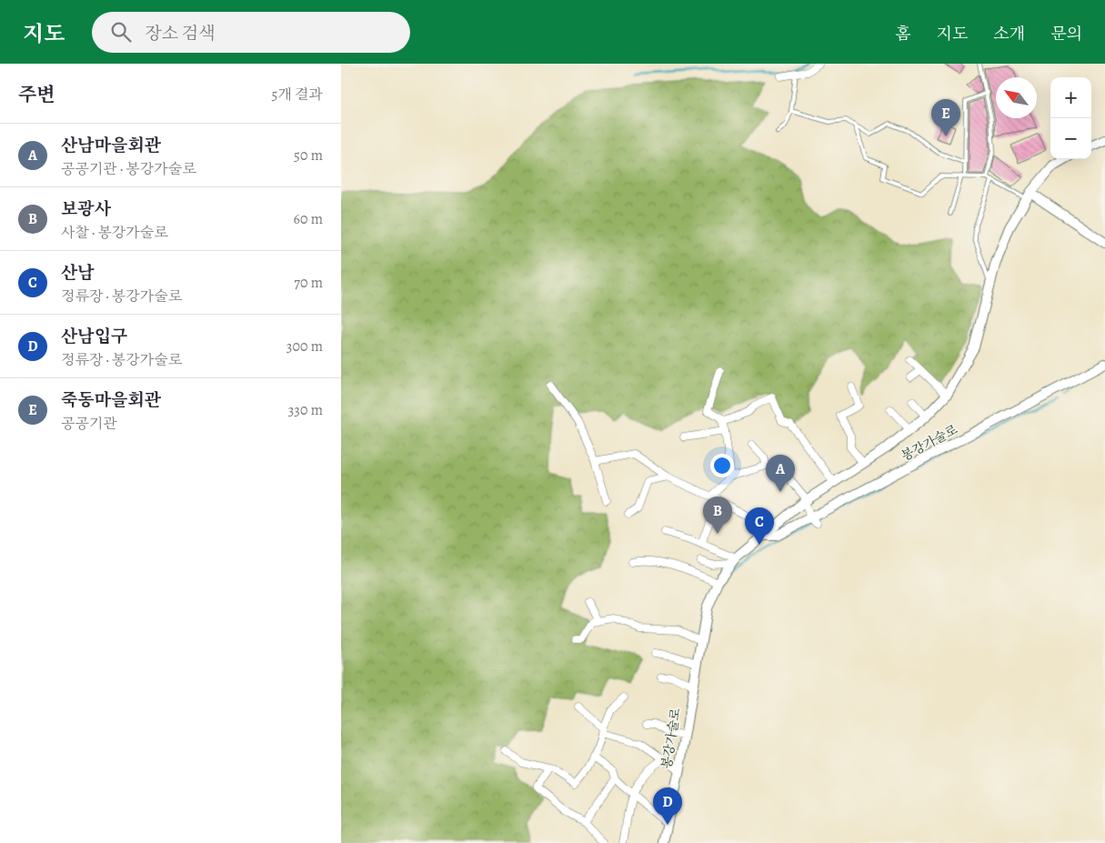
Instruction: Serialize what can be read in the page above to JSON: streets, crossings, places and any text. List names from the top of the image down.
{
  "streets": {
    "street": ["봉강가술로"]
  },
  "north": "top left",
  "page": {
    "header": "지도",
    "search": "장소 검색",
    "nav": [
      "홈",
      "지도",
      "소개",
      "문의"
    ],
    "heading": ["주변", "5개 결과"],
    "map_buttons": ["+", "−"],
    "pins": [
      "E",
      "A",
      "B",
      "C",
      "D"
    ],
    "list": [
      {
        "mark": "A",
        "name": "산남마을회관",
        "note": "공공기관 · 봉강가술로",
        "value": "50 m"
      },
      {
        "mark": "B",
        "name": "보광사",
        "note": "사찰 · 봉강가술로",
        "value": "60 m"
      },
      {
        "mark": "C",
        "name": "산남",
        "note": "정류장 · 봉강가술로",
        "value": "70 m"
      },
      {
        "mark": "D",
        "name": "산남입구",
        "note": "정류장 · 봉강가술로",
        "value": "300 m"
      },
      {
        "mark": "E",
        "name": "죽동마을회관",
        "note": "공공기관",
        "value": "330 m"
      }
    ]
  }
}
